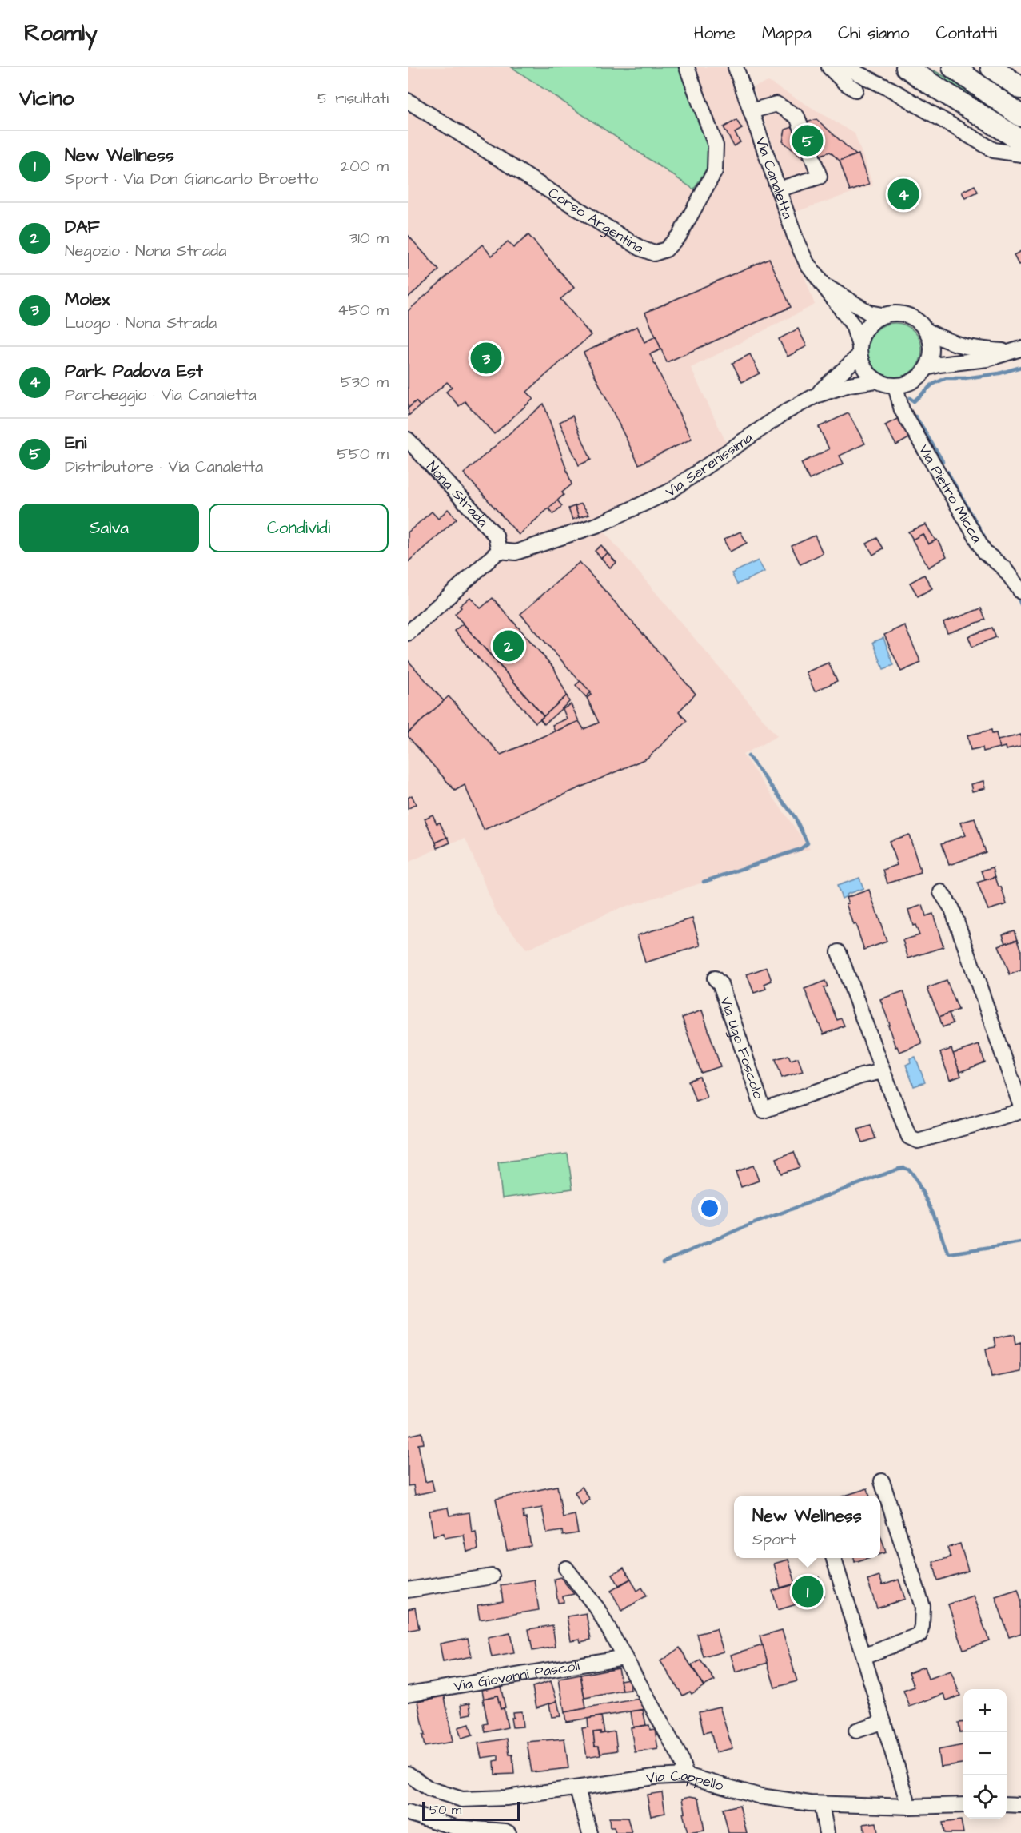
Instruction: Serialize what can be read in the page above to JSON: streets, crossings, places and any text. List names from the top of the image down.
{
  "streets": {
    "street": [
      "Via Canaletta",
      "Corso Argentina",
      "Via Serenissima",
      "Nona Strada",
      "Via Pietro Micca",
      "Via Ugo Foscolo",
      "Via Giovanni Pascoli",
      "Via Cappello"
    ]
  },
  "crossings": [
    ["Via Canaletta", "Via Serenissima"],
    ["Via Canaletta", "Via Pietro Micca"],
    ["Via Serenissima", "Nona Strada"],
    ["Via Serenissima", "Via Pietro Micca"]
  ],
  "scale_bar": "50 m",
  "page": {
    "header": "Roamly",
    "nav": [
      "Home",
      "Mappa",
      "Chi siamo",
      "Contatti"
    ],
    "heading": ["Vicino", "5 risultati"],
    "pins": [
      "5",
      "4",
      "3",
      "2",
      "1"
    ],
    "list": [
      {
        "mark": "1",
        "name": "New Wellness",
        "note": "Sport · Via Don Giancarlo Broetto",
        "value": "200 m"
      },
      {
        "mark": "2",
        "name": "DAF",
        "note": "Negozio · Nona Strada",
        "value": "310 m"
      },
      {
        "mark": "3",
        "name": "Molex",
        "note": "Luogo · Nona Strada",
        "value": "450 m"
      },
      {
        "mark": "4",
        "name": "Park Padova Est",
        "note": "Parcheggio · Via Canaletta",
        "value": "530 m"
      },
      {
        "mark": "5",
        "name": "Eni",
        "note": "Distributore · Via Canaletta",
        "value": "550 m"
      }
    ],
    "buttons": ["Salva", "Condividi"],
    "popup": ["New Wellness", "Sport"],
    "map_buttons": ["+", "−"],
    "scale": "50 m"
  }
}
